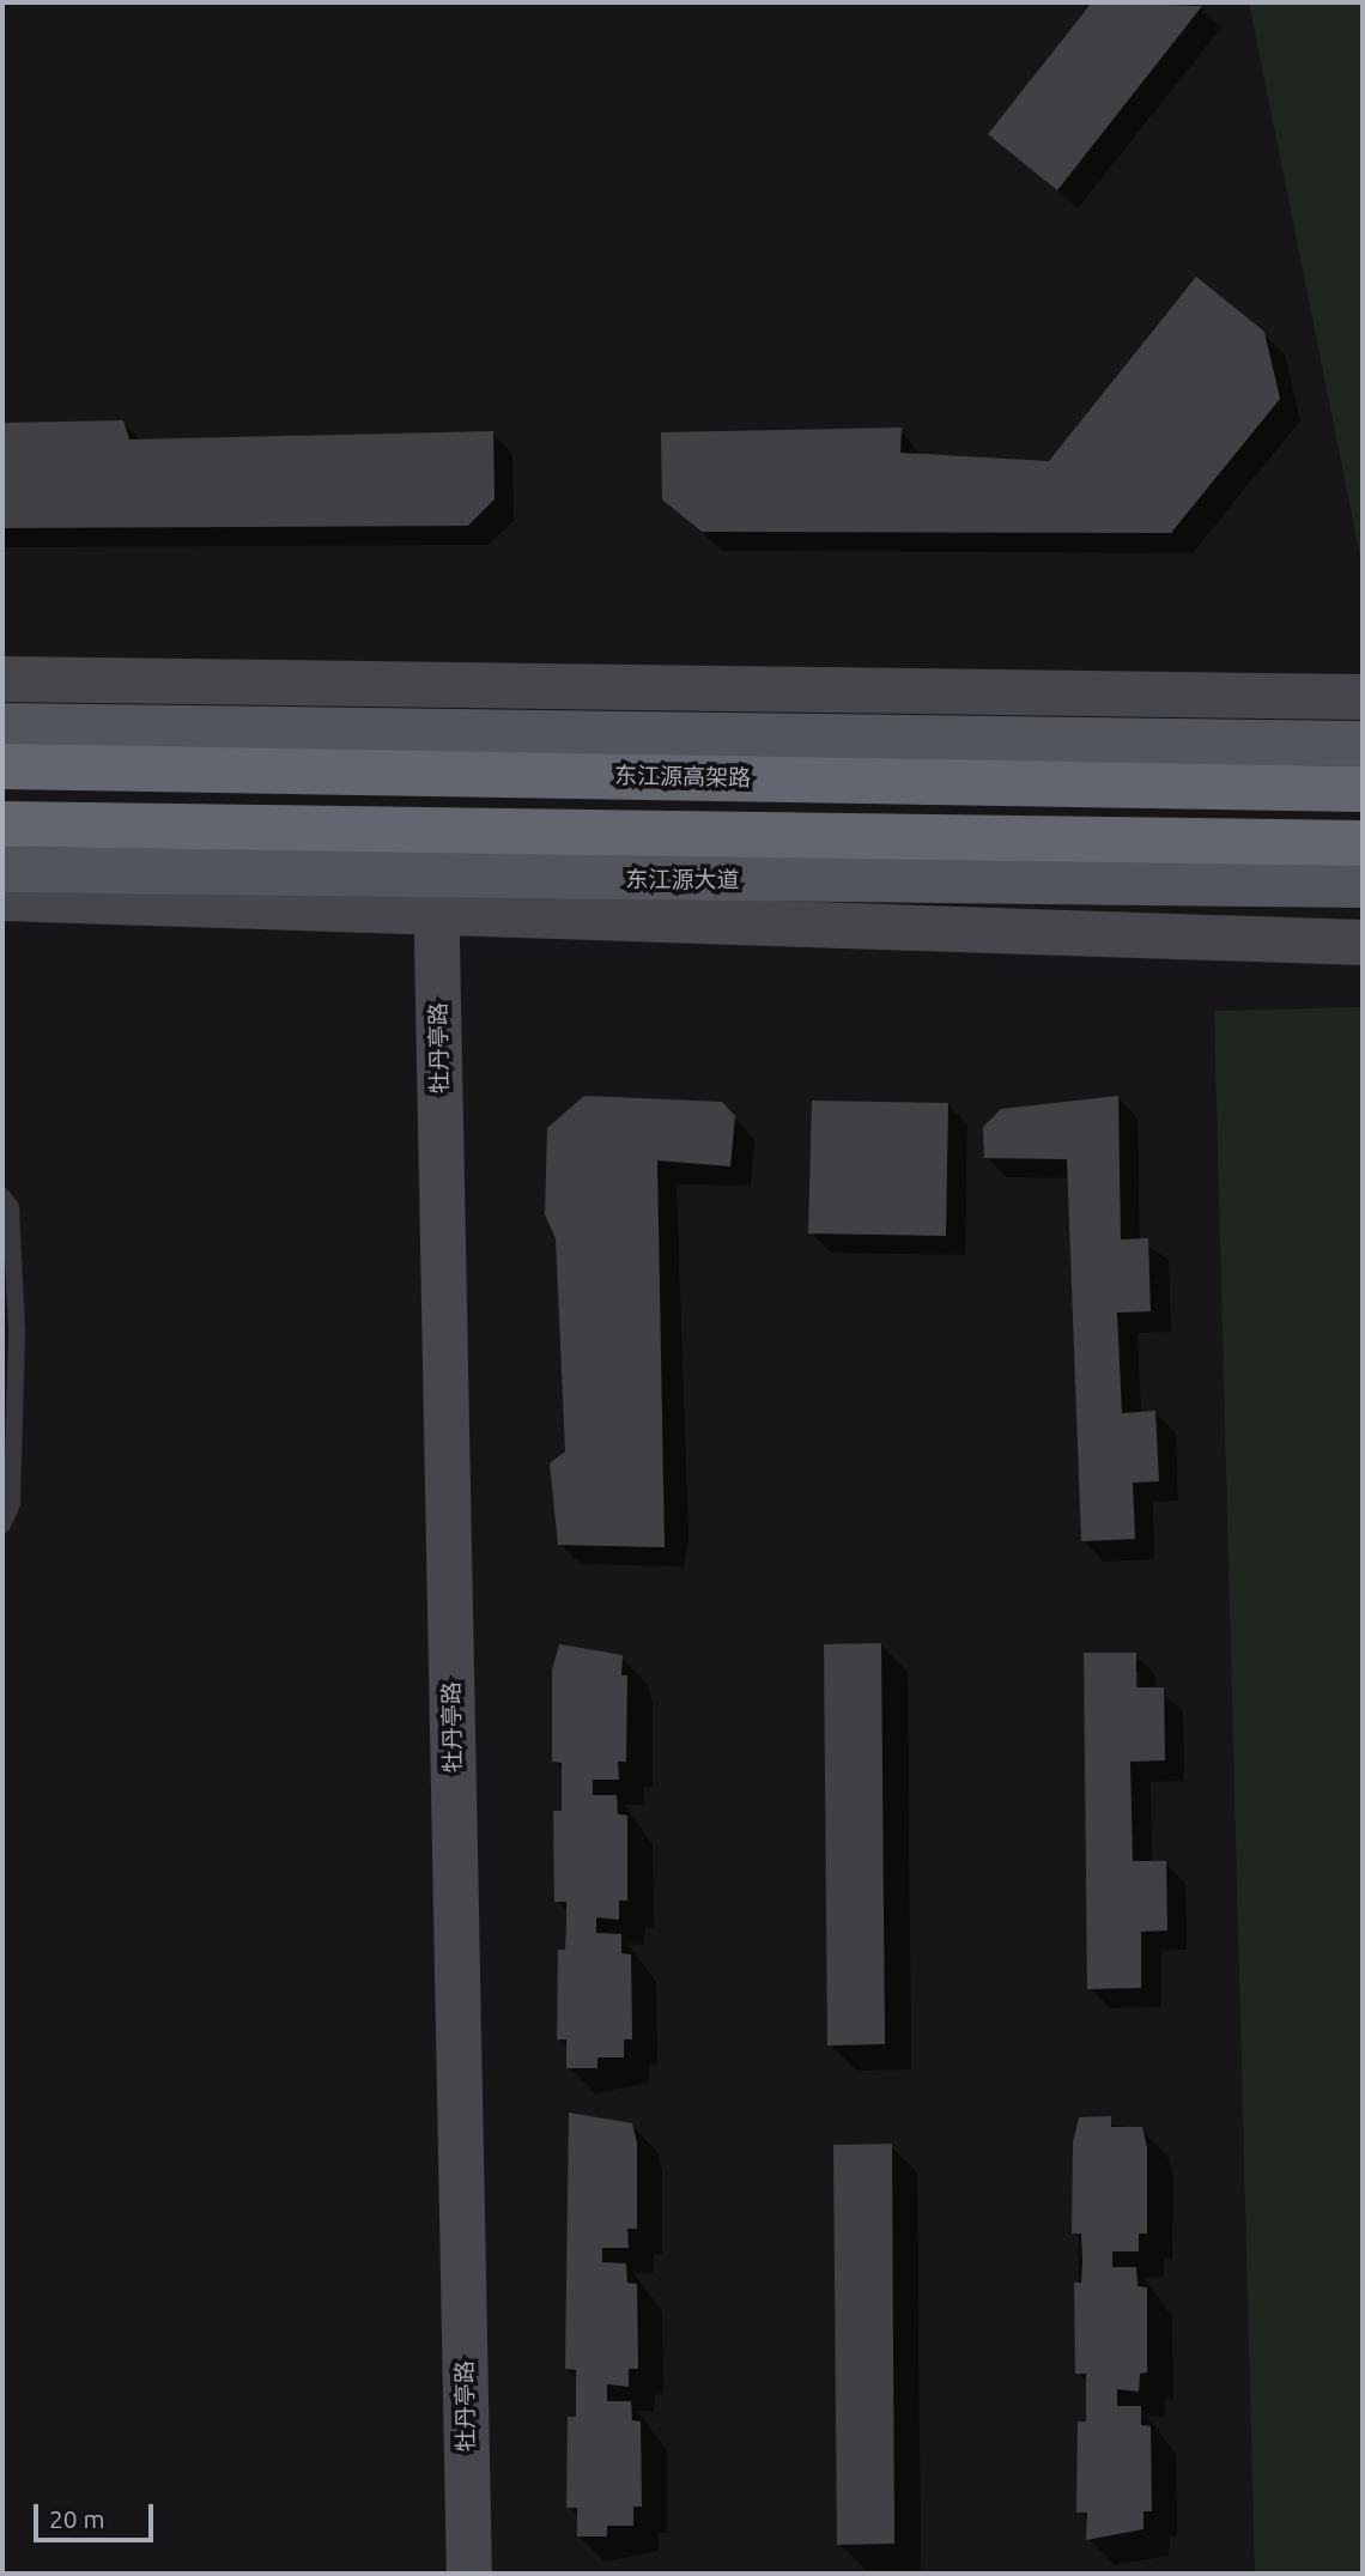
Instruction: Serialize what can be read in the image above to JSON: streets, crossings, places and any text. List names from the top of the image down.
{
  "streets": {
    "highway": ["东江源高架路"],
    "main road": ["东江源大道"],
    "street": ["牡丹亭路"]
  },
  "crossings": [
    ["东江源大道", "牡丹亭路"]
  ],
  "scale_bar": "20 m"
}
